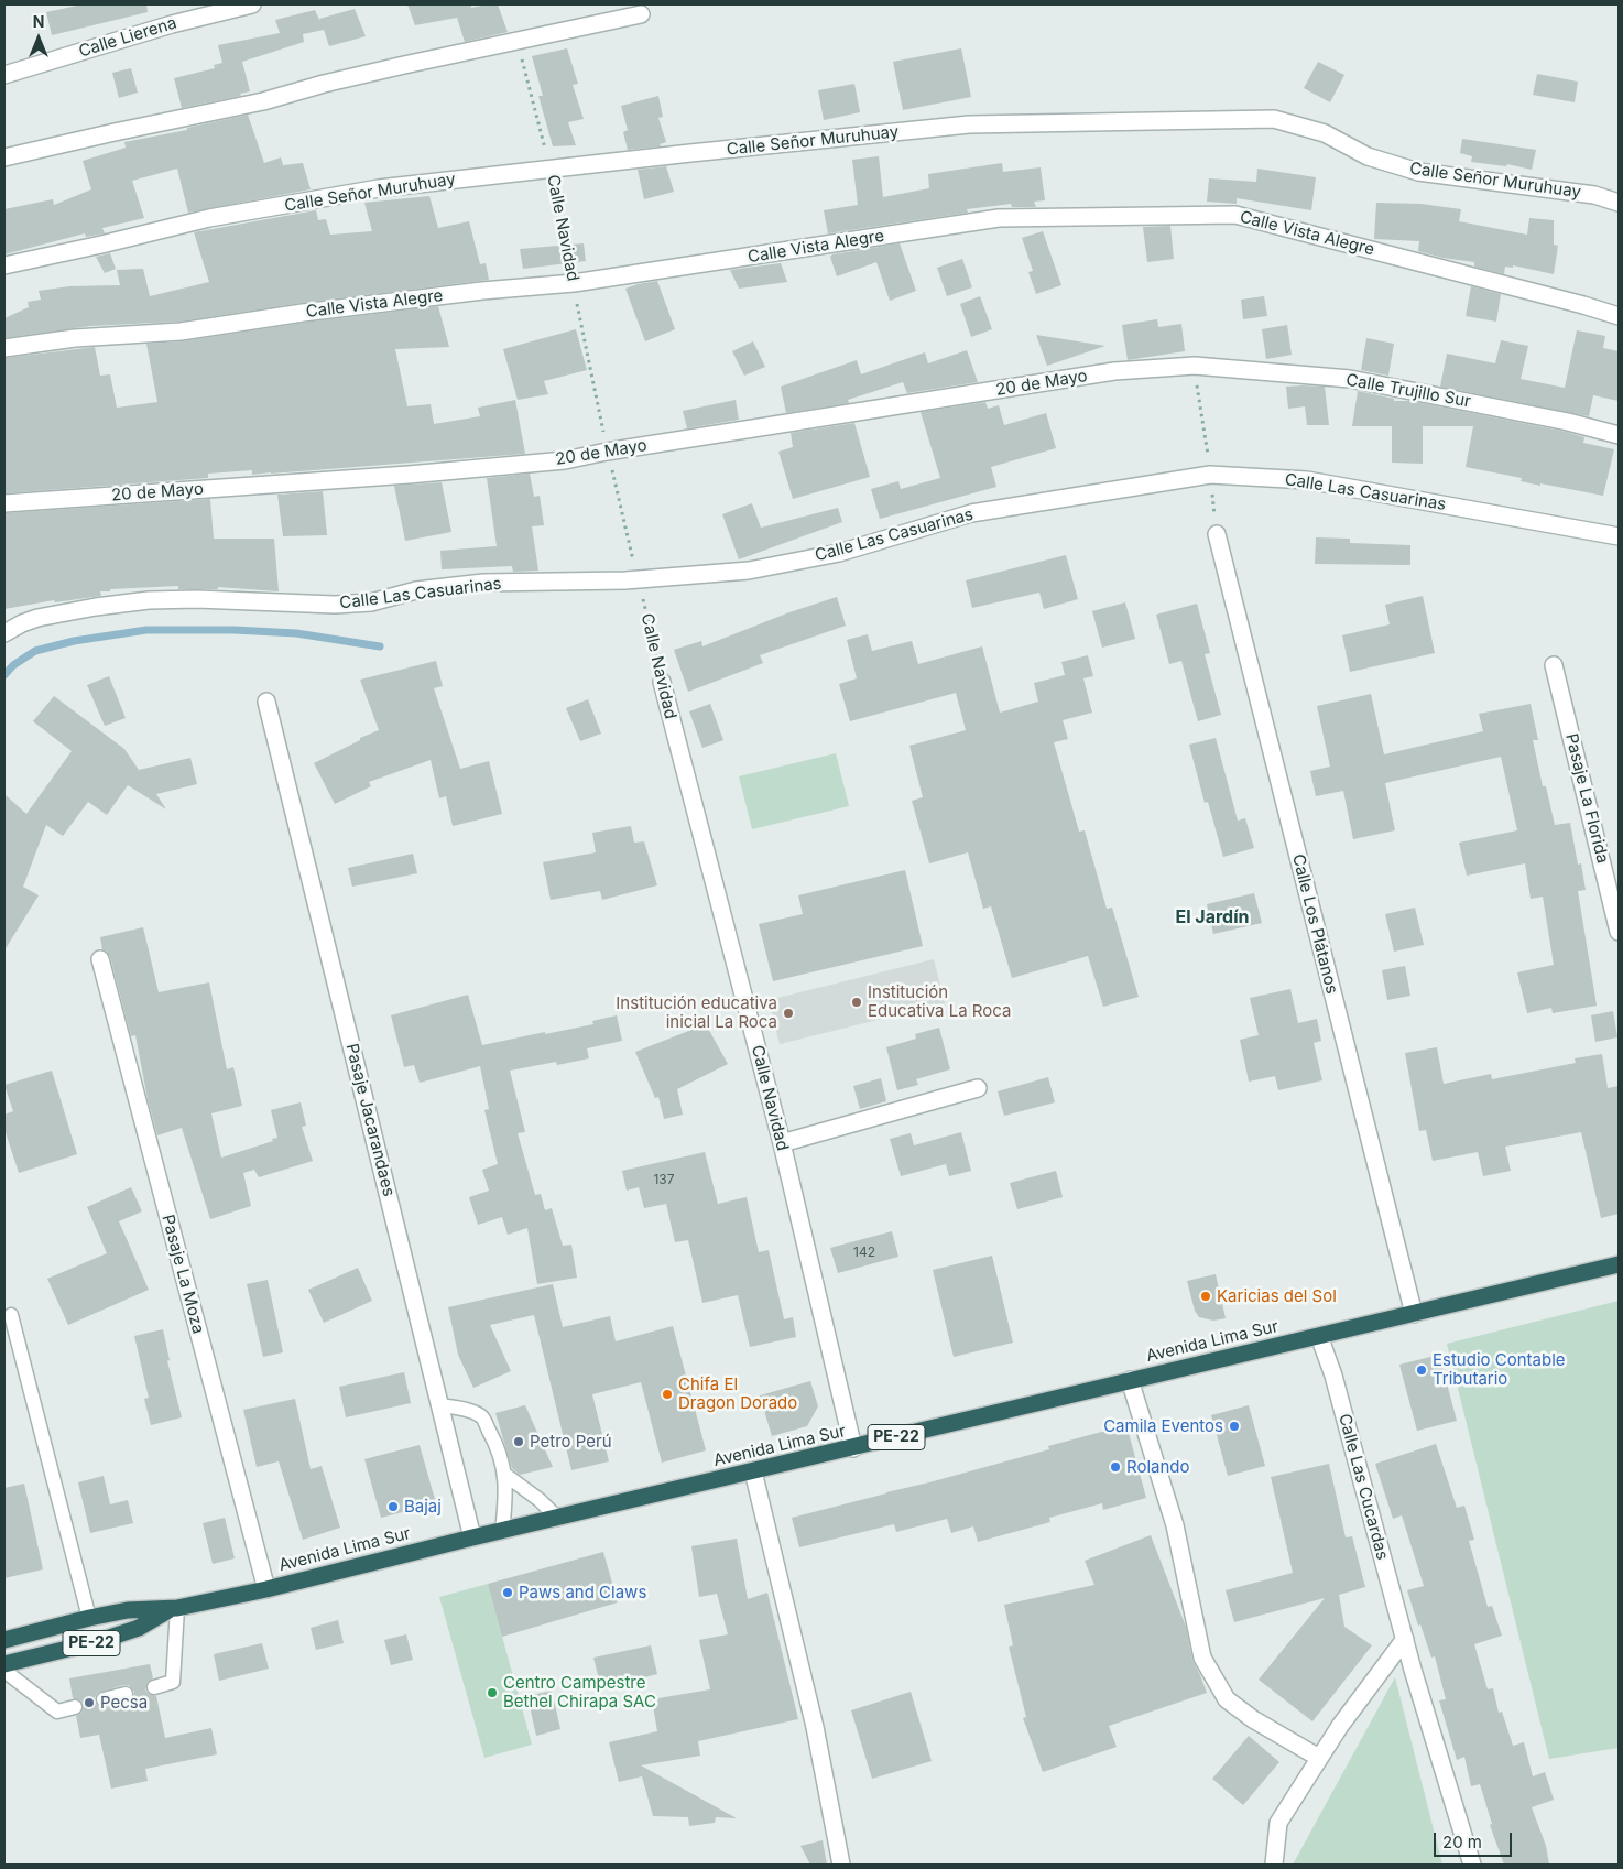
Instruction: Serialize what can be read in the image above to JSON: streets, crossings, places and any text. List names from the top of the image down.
{
  "streets": {
    "highway": ["Avenida Lima Sur", "PE-22"],
    "street": [
      "Calle Lierena",
      "Calle Señor Muruhuay",
      "Calle Navidad",
      "Calle Vista Alegre",
      "20 de Mayo",
      "Calle Trujillo Sur",
      "Calle Las Casuarinas",
      "Pasaje La Florida",
      "Calle Los Plátanos",
      "Pasaje Jacarandaes",
      "Pasaje La Moza",
      "Calle Las Cucardas"
    ]
  },
  "crossings": [
    ["Calle Señor Muruhuay", "Calle Navidad"],
    ["Calle Navidad", "Calle Vista Alegre"],
    ["Calle Navidad", "20 de Mayo"],
    ["Calle Navidad", "Calle Las Casuarinas"],
    ["Calle Navidad", "Avenida Lima Sur"],
    ["20 de Mayo", "Calle Trujillo Sur"],
    ["Calle Los Plátanos", "Avenida Lima Sur"],
    ["Pasaje Jacarandaes", "Avenida Lima Sur"],
    ["Pasaje La Moza", "Avenida Lima Sur"],
    ["Avenida Lima Sur", "Calle Las Cucardas"]
  ],
  "districts": ["El Jardín"],
  "places": [
    "Institución Educativa La Roca",
    "Institución educativa inicial La Roca",
    "Karicias del Sol",
    "Estudio Contable Tributario",
    "Chifa El Dragon Dorado",
    "Camila Eventos",
    "Petro Perú",
    "Rolando",
    "Bajaj",
    "Paws and Claws",
    "Centro Campestre Bethel Chirapa SAC",
    "Pecsa"
  ],
  "house_numbers": ["137", "142"],
  "scale_bar": "20 m",
  "north": "top"
}
